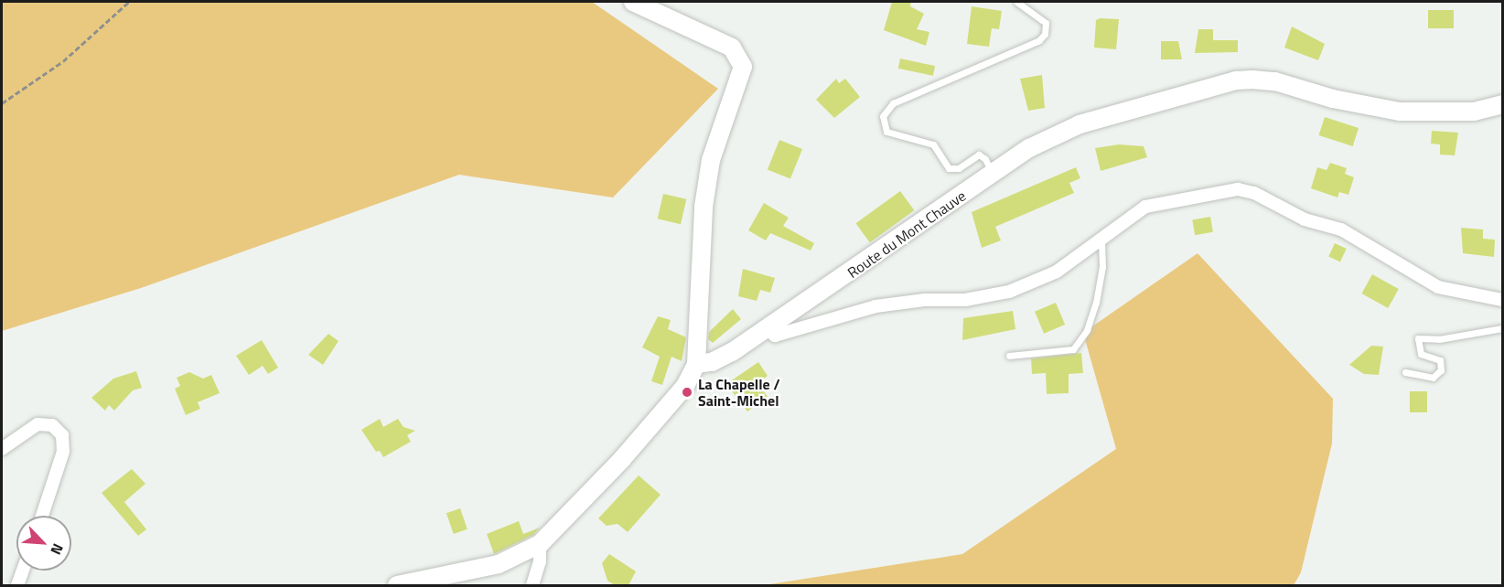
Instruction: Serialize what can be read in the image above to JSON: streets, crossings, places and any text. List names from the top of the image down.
{
  "streets": {
    "street": ["Route du Mont Chauve"]
  },
  "places": ["La Chapelle / Saint-Michel"],
  "north": "bottom right"
}
